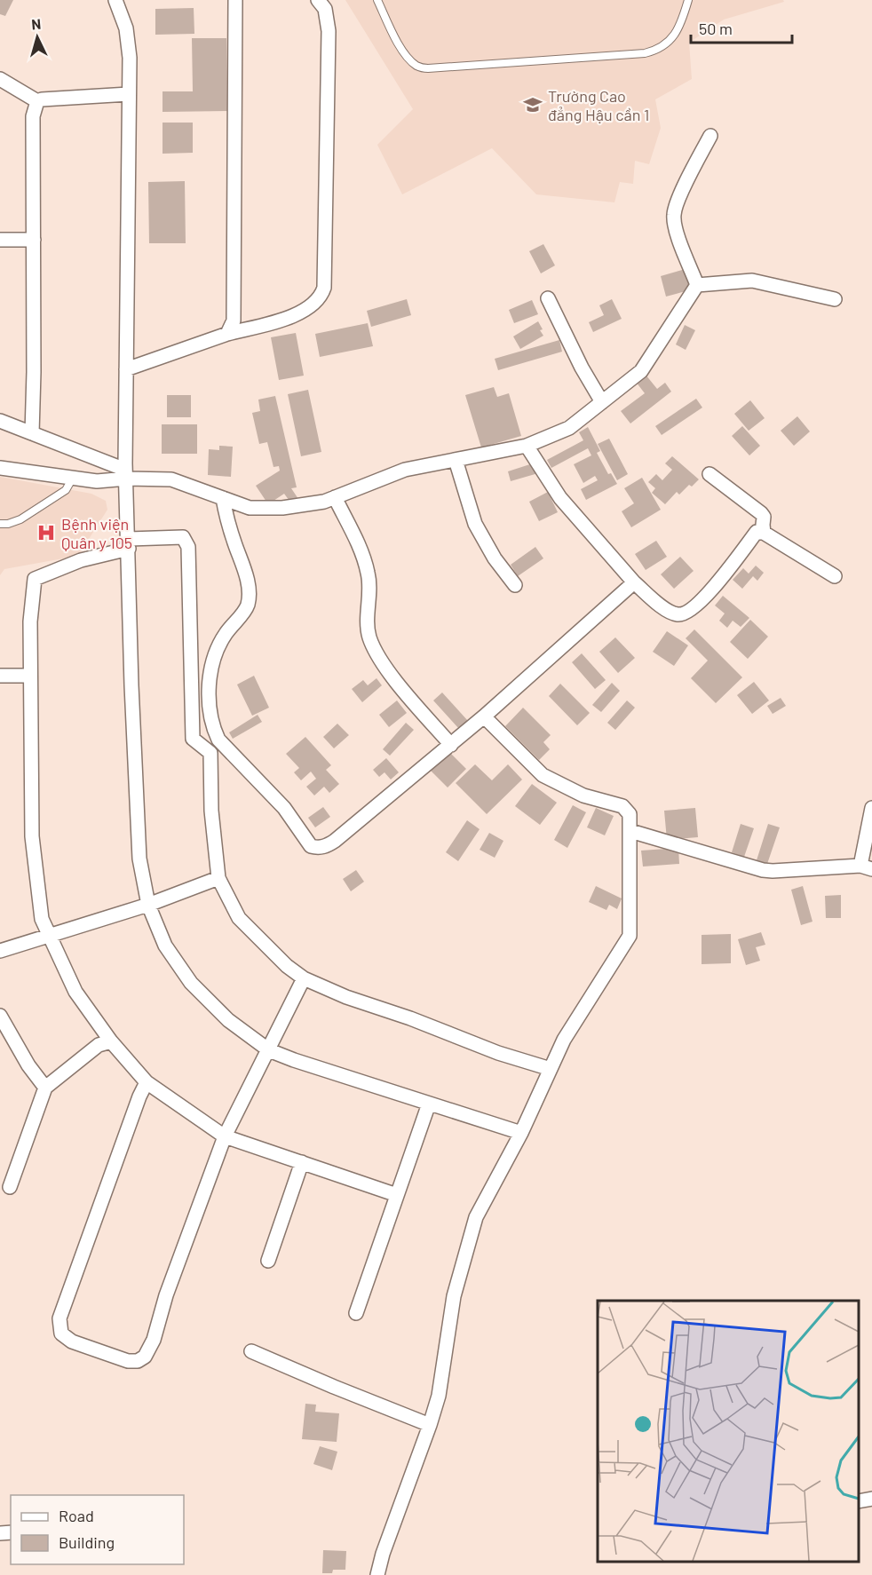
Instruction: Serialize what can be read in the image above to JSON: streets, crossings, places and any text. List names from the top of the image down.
{
  "places": {
    "school or university": ["Trường Cao đẳng Hậu cần 1"],
    "hospital": ["Bệnh viện Quân y 105"]
  },
  "legend": ["Road", "Building"],
  "scale_bar": "50 m",
  "north": "top"
}
